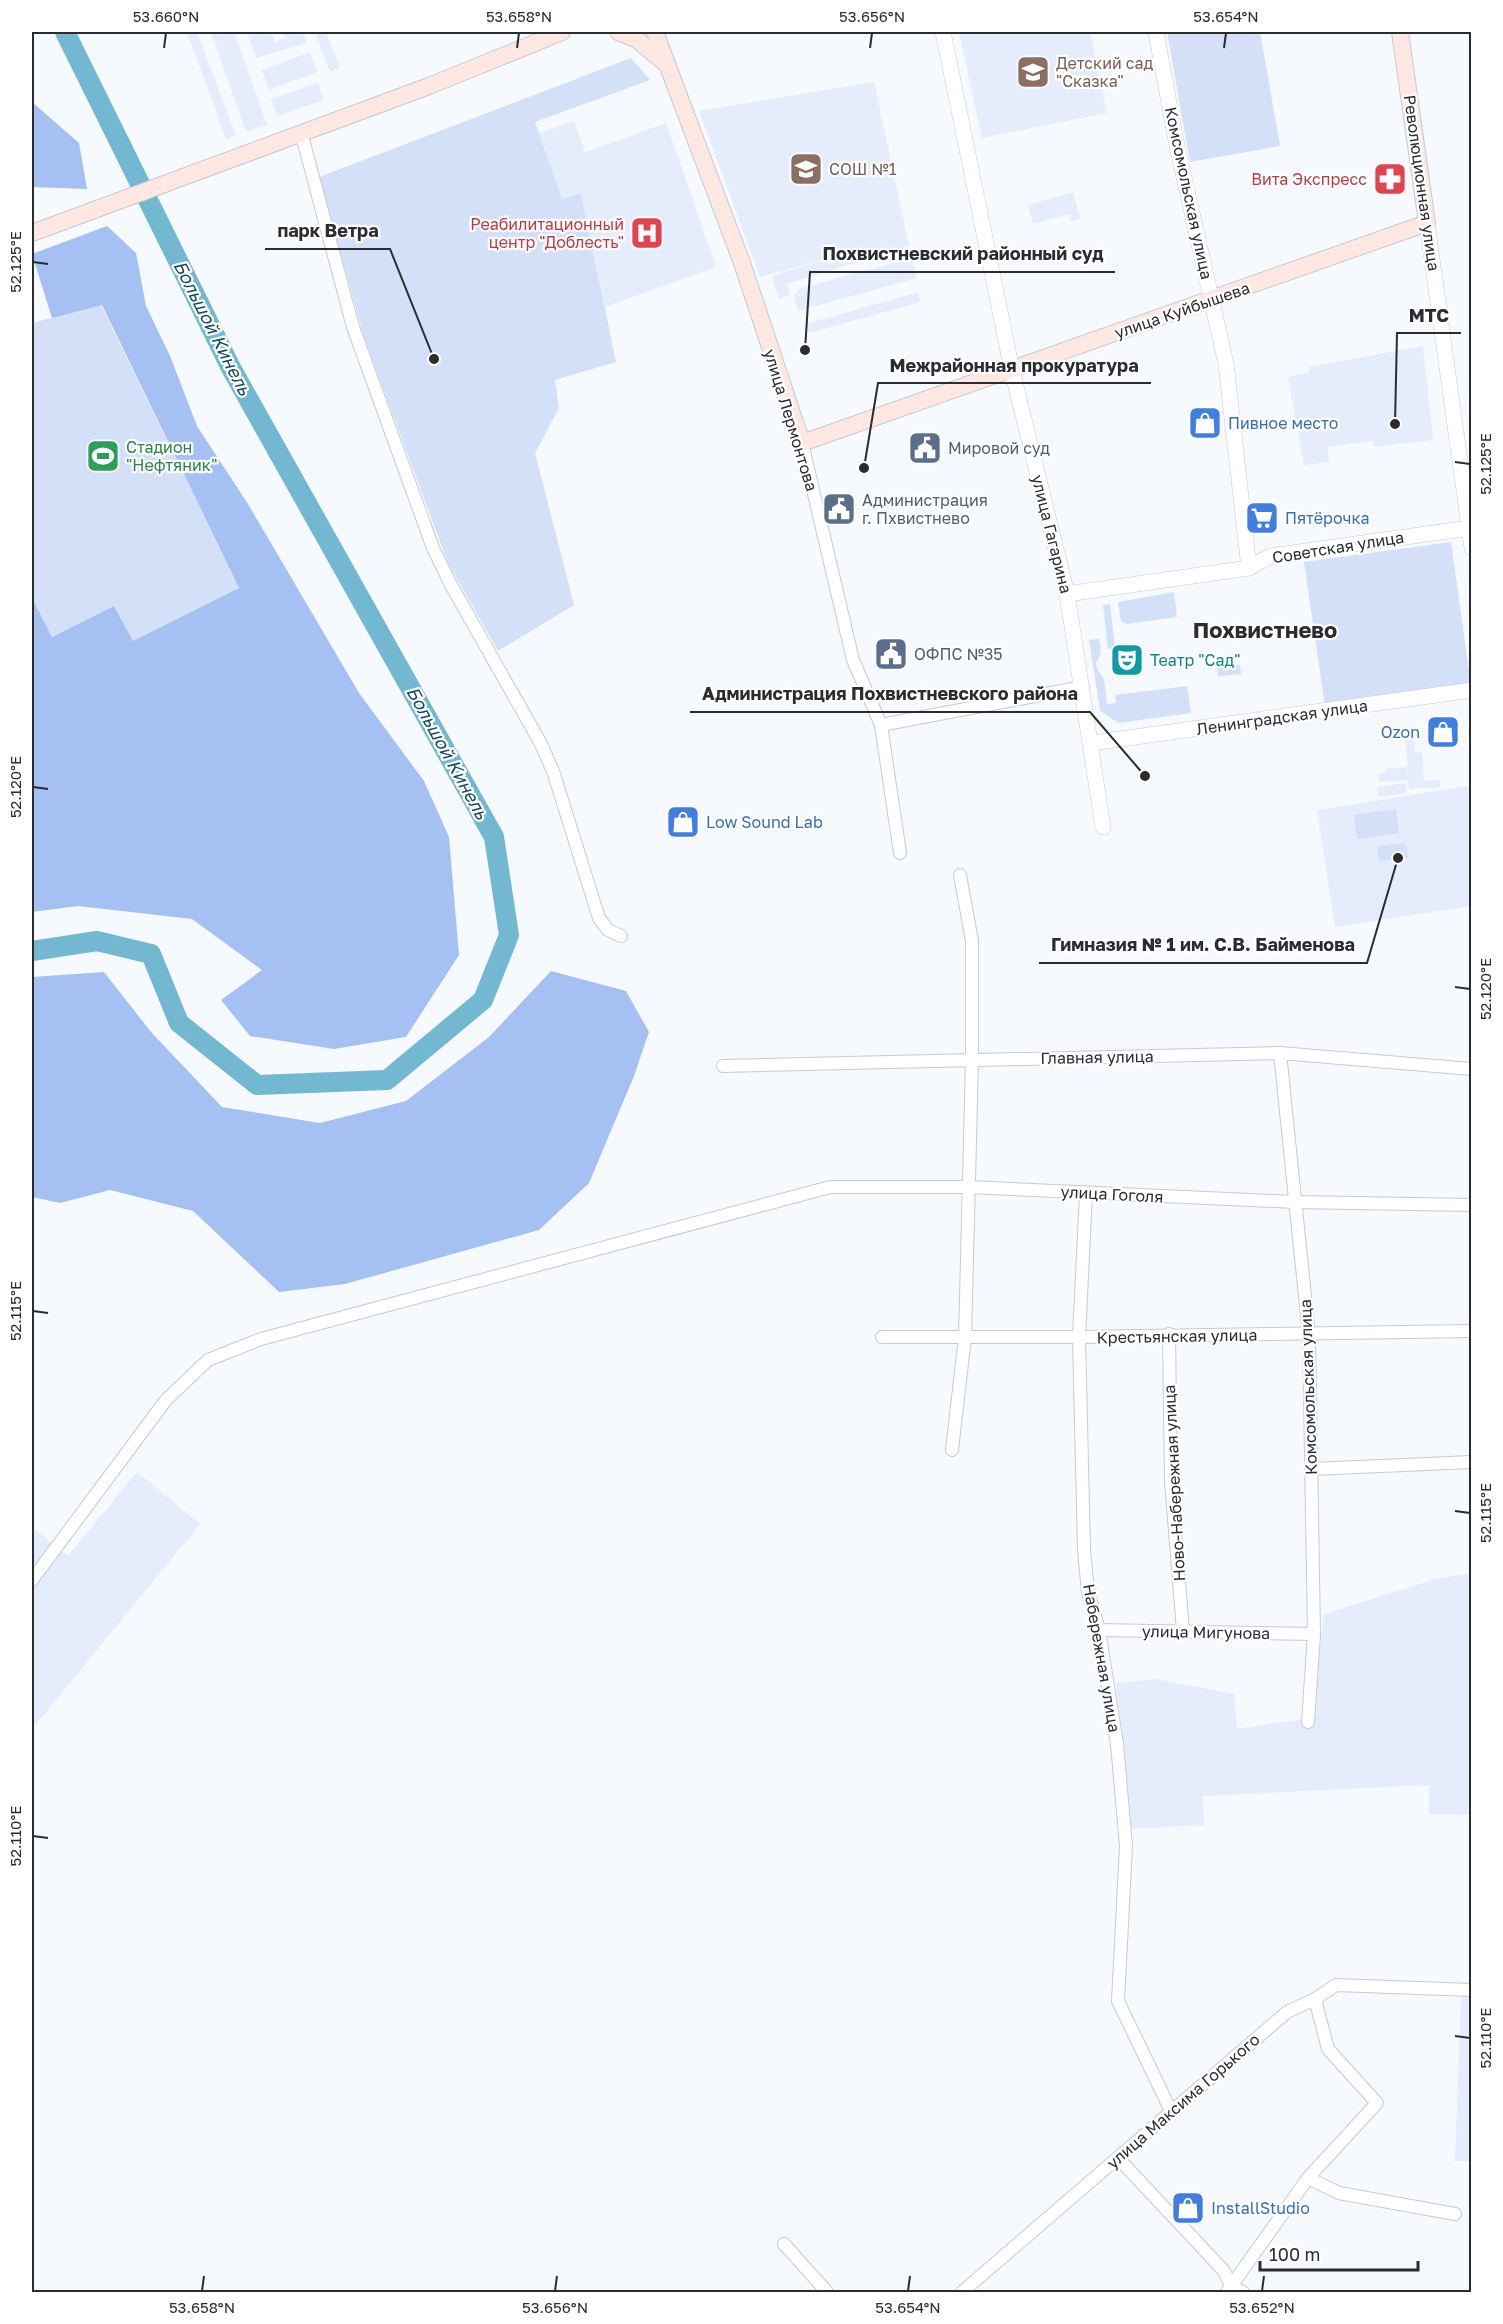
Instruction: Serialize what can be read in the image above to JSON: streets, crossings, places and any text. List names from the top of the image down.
{
  "streets": {
    "main road": ["Революционная улица", "улица Куйбышева", "улица Лермонтова"],
    "street": [
      "Комсомольская улица",
      "улица Гагарина",
      "Советская улица",
      "Ленинградская улица",
      "Главная улица",
      "улица Гоголя",
      "Крестьянская улица",
      "Ново-Набережная улица",
      "улица Мигунова",
      "Набережная улица",
      "улица Максима Горького"
    ]
  },
  "crossings": [
    ["Революционная улица", "улица Куйбышева"],
    ["Революционная улица", "Советская улица"],
    ["Комсомольская улица", "улица Куйбышева"],
    ["Комсомольская улица", "Советская улица"],
    ["Комсомольская улица", "Главная улица"],
    ["Комсомольская улица", "улица Гоголя"],
    ["Комсомольская улица", "Крестьянская улица"],
    ["Комсомольская улица", "улица Мигунова"],
    ["улица Куйбышева", "улица Лермонтова"],
    ["улица Куйбышева", "улица Гагарина"],
    ["улица Гагарина", "Советская улица"],
    ["улица Гагарина", "Ленинградская улица"],
    ["улица Гоголя", "Набережная улица"],
    ["Крестьянская улица", "Ново-Набережная улица"],
    ["Крестьянская улица", "Набережная улица"],
    ["Ново-Набережная улица", "улица Мигунова"],
    ["улица Мигунова", "Набережная улица"],
    ["Набережная улица", "улица Максима Горького"]
  ],
  "districts": ["Похвистнево"],
  "water": ["Большой Кинель"],
  "places": {
    "school or university": ["Детский сад \"Сказка\"", "СОШ №1"],
    "pharmacy": ["Вита Экспресс"],
    "hospital": ["Реабилитационный центр \"Доблесть\""],
    "other": [
      "Похвистневский районный суд",
      "парк Ветра",
      "МТС",
      "Межрайонная прокуратура",
      "Администрация Похвистневского района",
      "Гимназия № 1 им. С.В. Байменова"
    ],
    "shop": [
      "Пивное место",
      "Ozon",
      "Low Sound Lab",
      "InstallStudio"
    ],
    "public building": ["Мировой суд", "Администрация г. Пхвистнево", "ОФПС №35"],
    "sports": ["Стадион \"Нефтяник\""],
    "supermarket": ["Пятёрочка"],
    "theatre": ["Театр \"Сад\""]
  },
  "scale_bar": "100 m",
  "coordinates": [
    "53.660°N",
    "53.658°N",
    "53.656°N",
    "53.654°N",
    "52.125°E",
    "52.120°E",
    "52.115°E",
    "52.110°E",
    "53.652°N"
  ]
}
